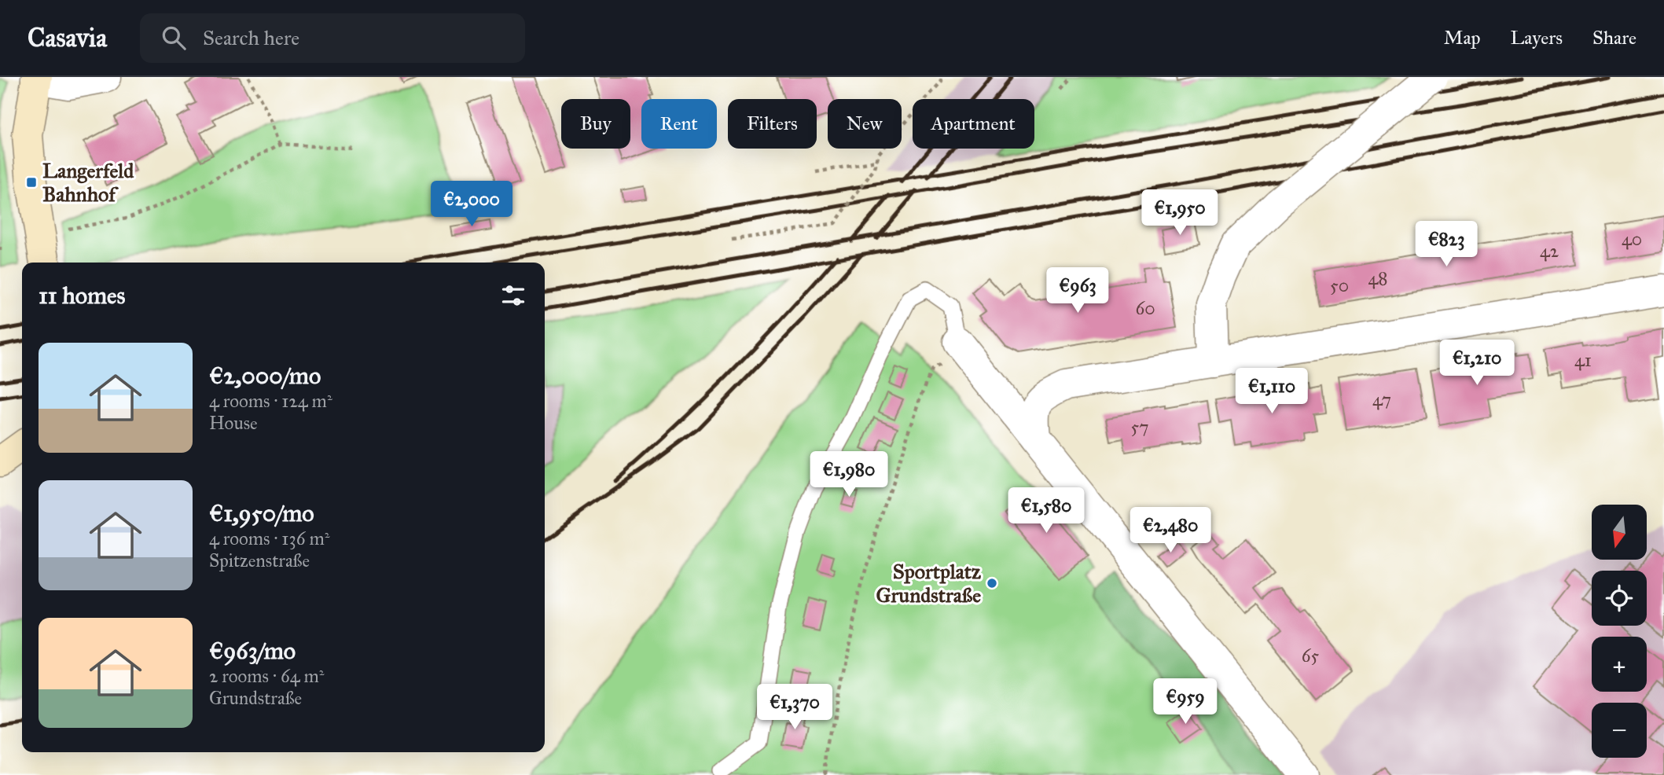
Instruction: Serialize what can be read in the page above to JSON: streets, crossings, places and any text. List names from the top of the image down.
{
  "places": {
    "transit": ["Langerfeld Bahnhof"],
    "other": ["Sportplatz Grundstraße"]
  },
  "house_numbers": [
    "40",
    "42",
    "48",
    "50",
    "60",
    "41",
    "47",
    "57",
    "65"
  ],
  "north": "bottom",
  "page": {
    "header": "Casavia",
    "search": "Search here",
    "nav": ["Map", "Layers", "Share"],
    "chip": [
      "Buy",
      "Rent",
      "Filters",
      "New",
      "Apartment"
    ],
    "price": [
      "€2,000",
      "€1,950",
      "€823",
      "€963",
      "€1,210",
      "€1,110",
      "€1,980",
      "€1,580",
      "€2,480",
      "€959",
      "€1,370"
    ],
    "heading": "11 homes",
    "list": [
      {
        "name": "€2,000/mo",
        "note": "4 rooms · 124 m² · House"
      },
      {
        "name": "€1,950/mo",
        "note": "4 rooms · 136 m² · Spitzenstraße"
      },
      {
        "name": "€963/mo",
        "note": "2 rooms · 64 m² · Grundstraße"
      }
    ],
    "map_buttons": ["+", "−"]
  }
}
